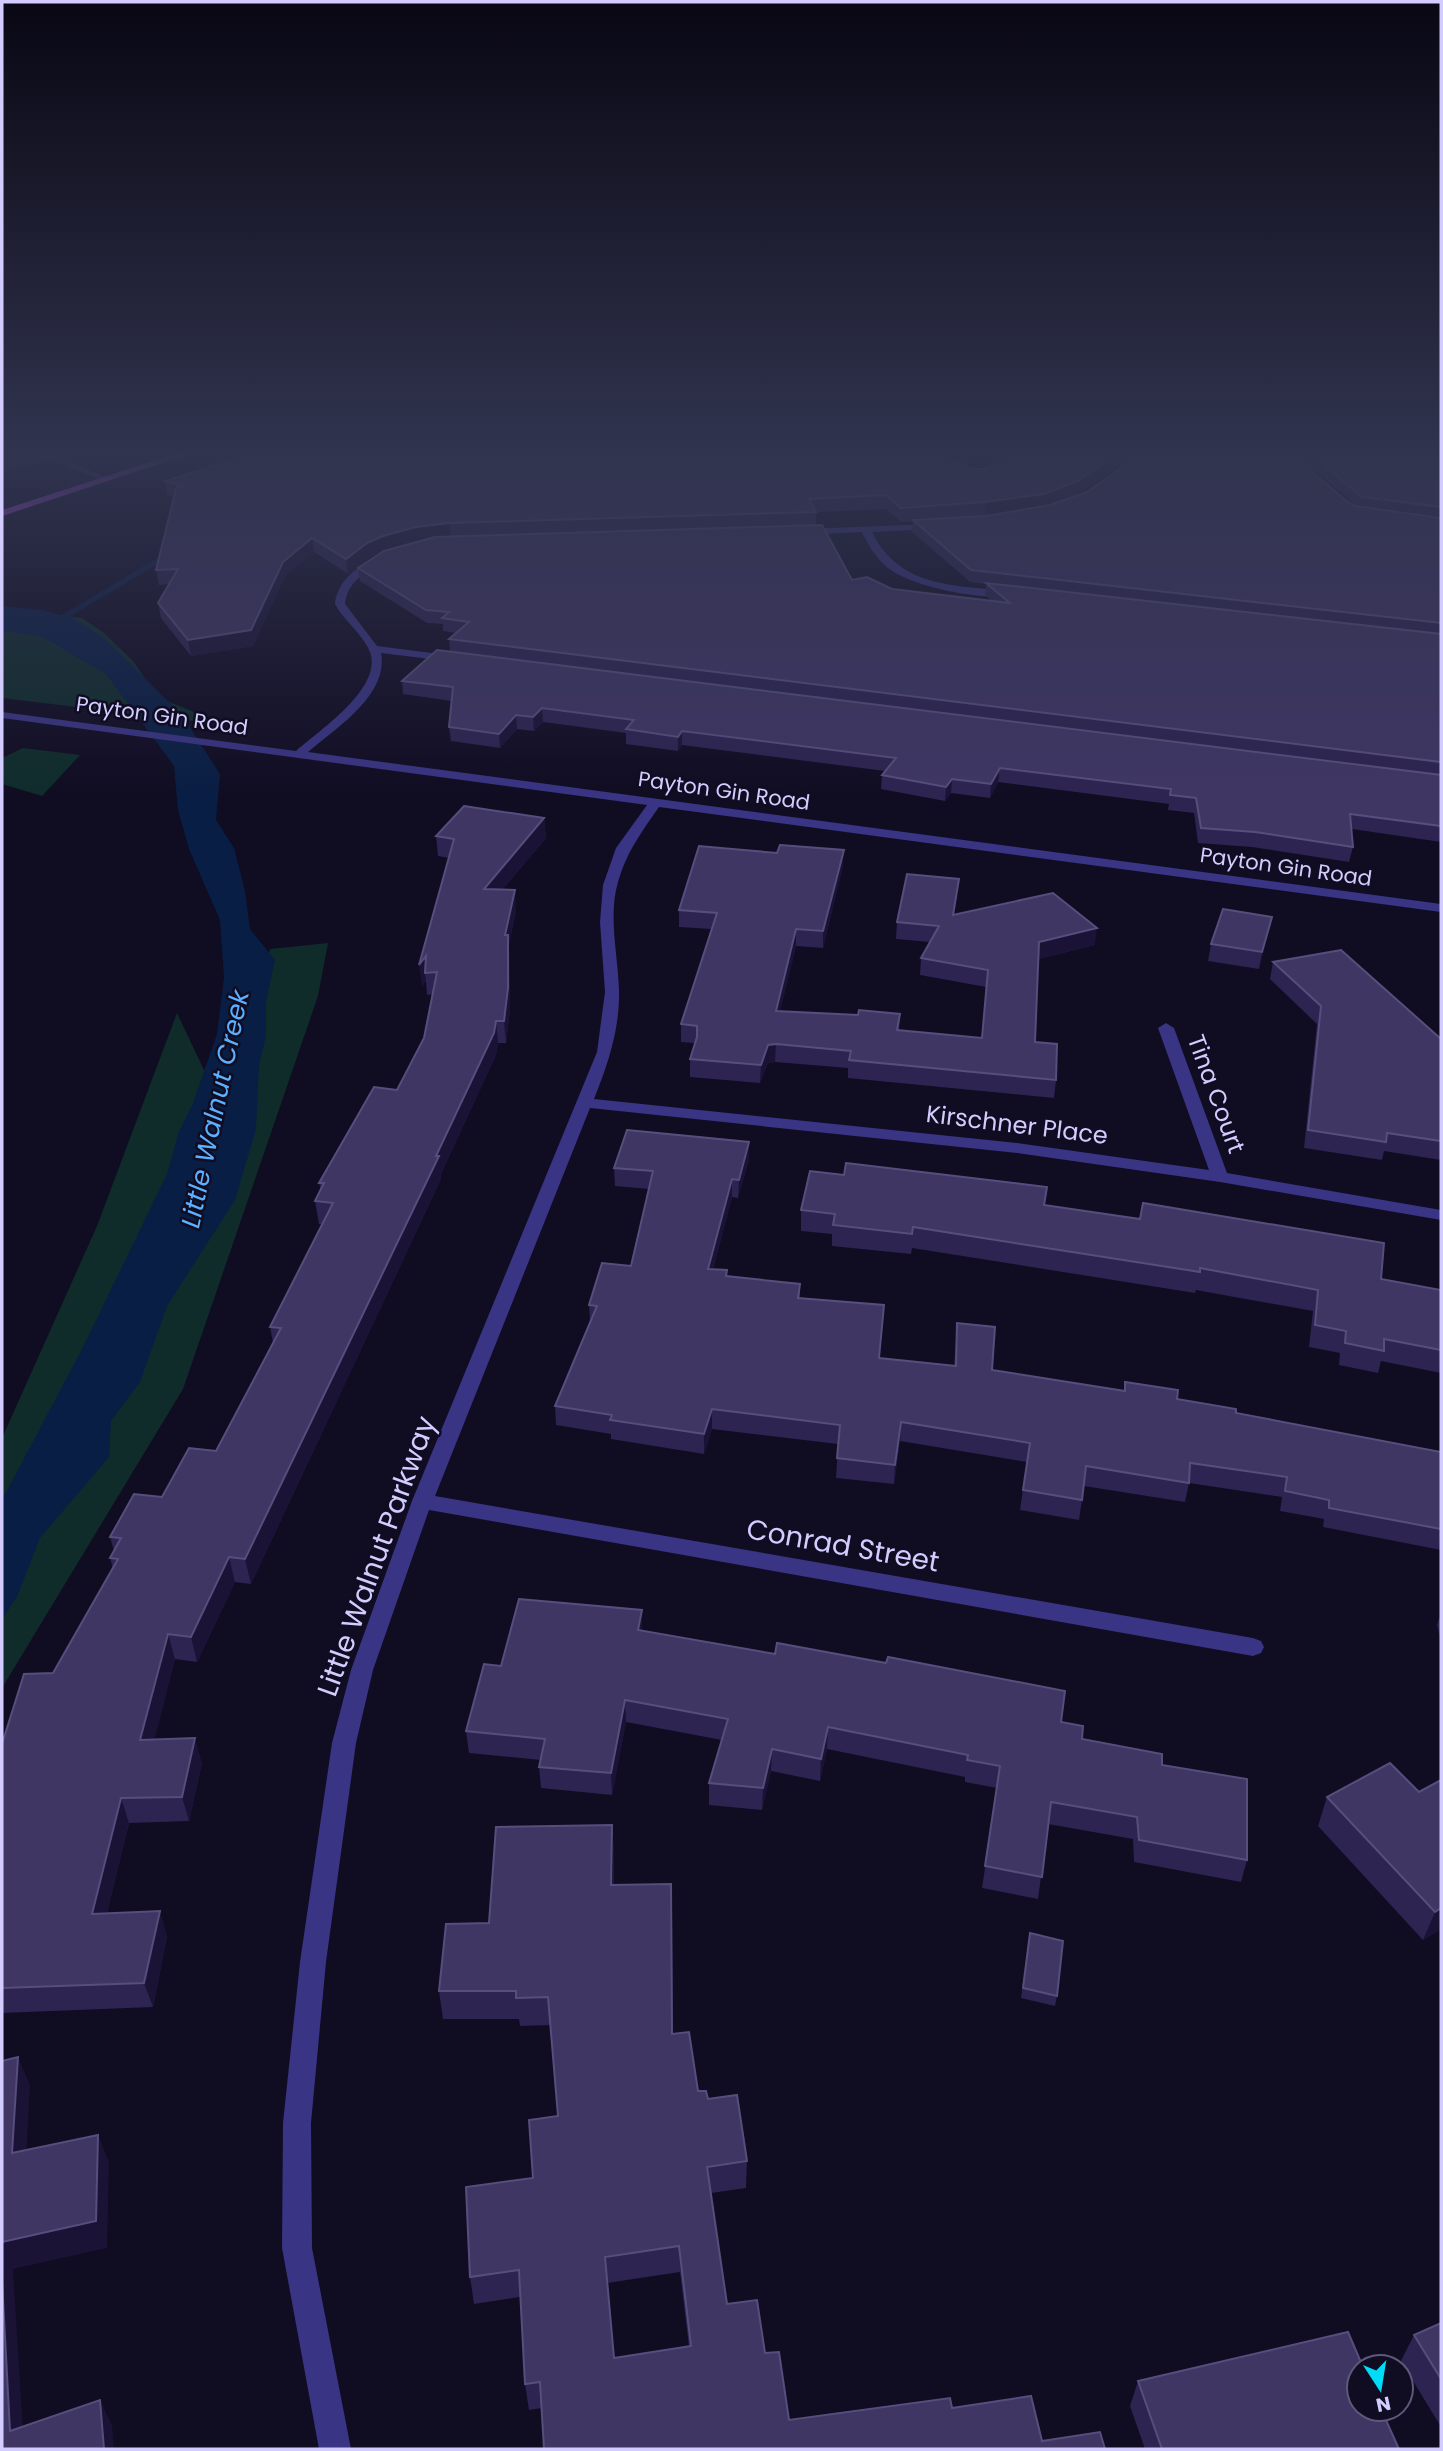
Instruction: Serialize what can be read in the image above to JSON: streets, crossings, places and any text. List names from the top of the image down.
{
  "streets": {
    "street": [
      "Payton Gin Road",
      "Tina Court",
      "Kirschner Place",
      "Conrad Street",
      "Little Walnut Parkway"
    ]
  },
  "crossings": [
    ["Payton Gin Road", "Little Walnut Parkway"],
    ["Tina Court", "Kirschner Place"],
    ["Kirschner Place", "Little Walnut Parkway"],
    ["Conrad Street", "Little Walnut Parkway"]
  ],
  "water": ["Little Walnut Creek"],
  "north": "bottom"
}
